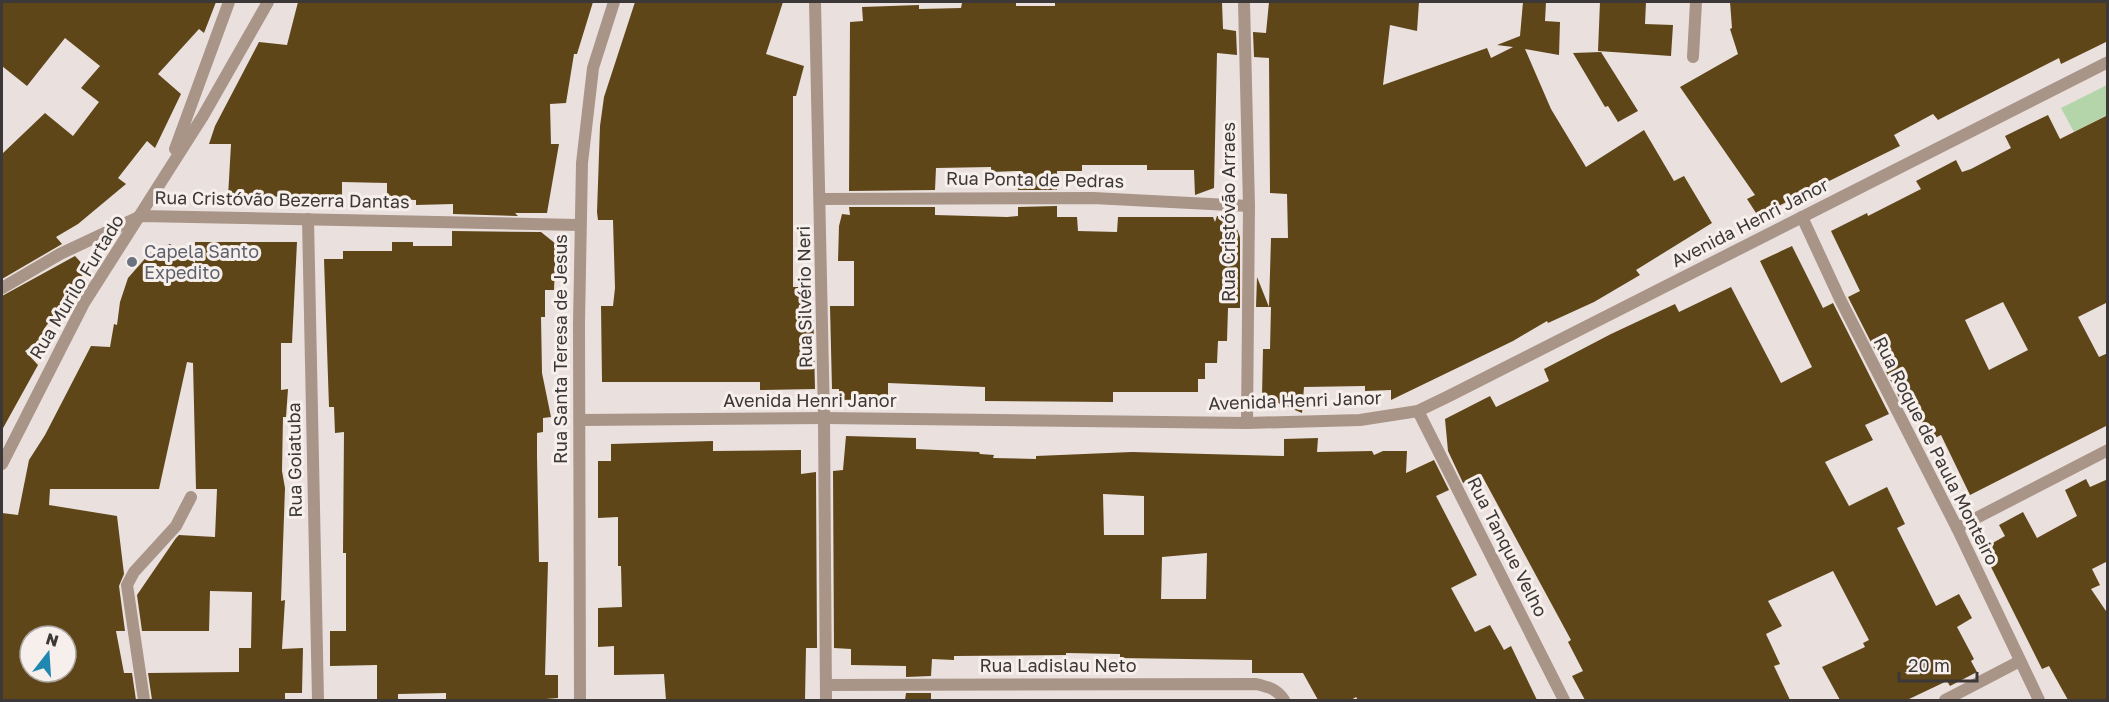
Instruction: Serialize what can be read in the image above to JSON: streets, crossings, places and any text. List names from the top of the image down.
{
  "streets": {
    "street": [
      "Rua Ponta de Pedras",
      "Rua Cristóvão Bezerra Dantas",
      "Rua Cristóvão Arraes",
      "Avenida Henri Janor",
      "Rua Murilo Furtado",
      "Rua Silvério Neri",
      "Rua Santa Teresa de Jesus",
      "Rua Roque de Paula Monteiro",
      "Rua Goiatuba",
      "Rua Tanque Velho",
      "Rua Ladislau Neto"
    ]
  },
  "crossings": [
    ["Rua Ponta de Pedras", "Rua Cristóvão Arraes"],
    ["Rua Ponta de Pedras", "Rua Silvério Neri"],
    ["Rua Cristóvão Bezerra Dantas", "Rua Murilo Furtado"],
    ["Rua Cristóvão Bezerra Dantas", "Rua Santa Teresa de Jesus"],
    ["Rua Cristóvão Bezerra Dantas", "Rua Goiatuba"],
    ["Rua Cristóvão Arraes", "Avenida Henri Janor"],
    ["Avenida Henri Janor", "Rua Silvério Neri"],
    ["Avenida Henri Janor", "Rua Santa Teresa de Jesus"],
    ["Avenida Henri Janor", "Rua Roque de Paula Monteiro"],
    ["Avenida Henri Janor", "Rua Tanque Velho"],
    ["Rua Silvério Neri", "Rua Ladislau Neto"]
  ],
  "places": ["Capela Santo Expedito"],
  "scale_bar": "20 m",
  "north": "top"
}
